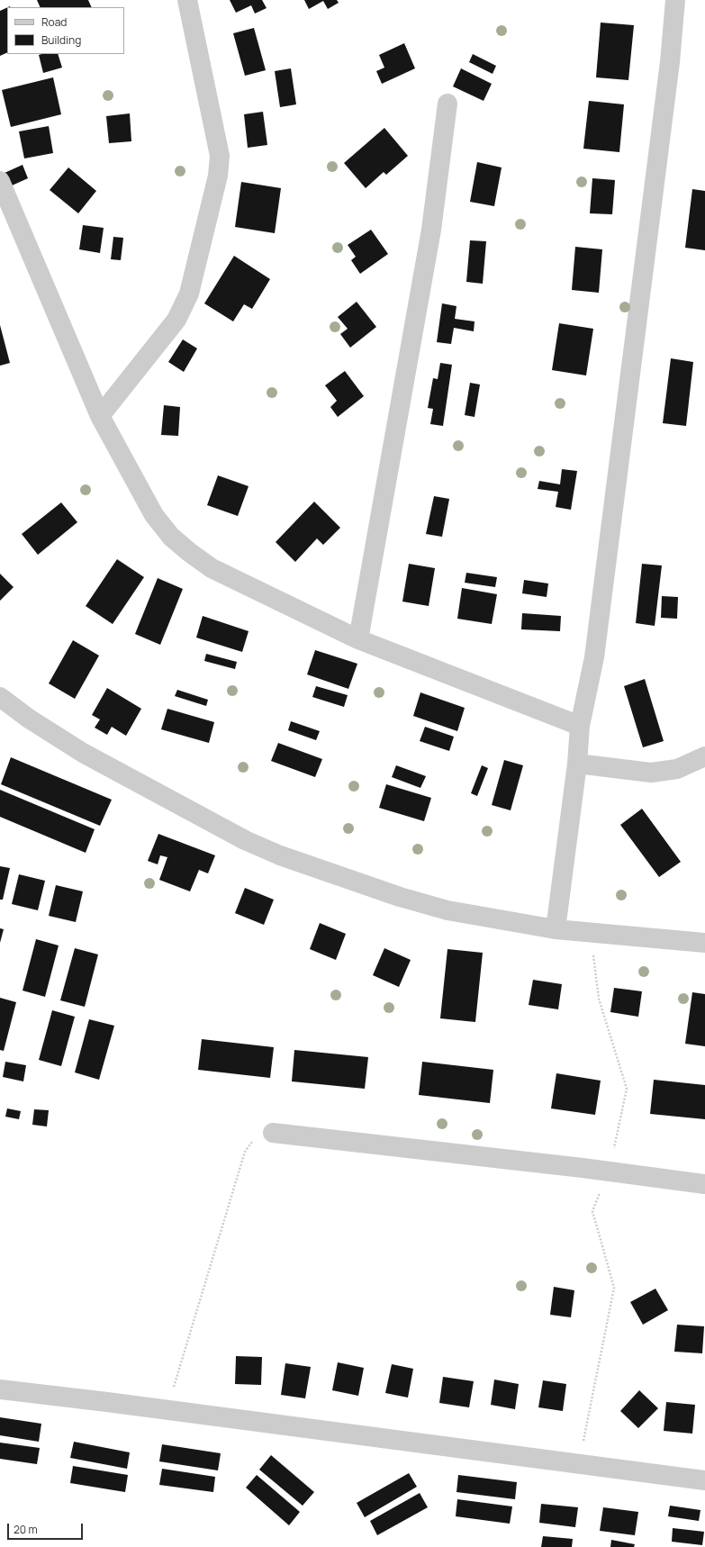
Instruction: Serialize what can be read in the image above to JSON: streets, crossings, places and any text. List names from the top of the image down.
{
  "legend": ["Road", "Building"],
  "scale_bar": "20 m"
}
